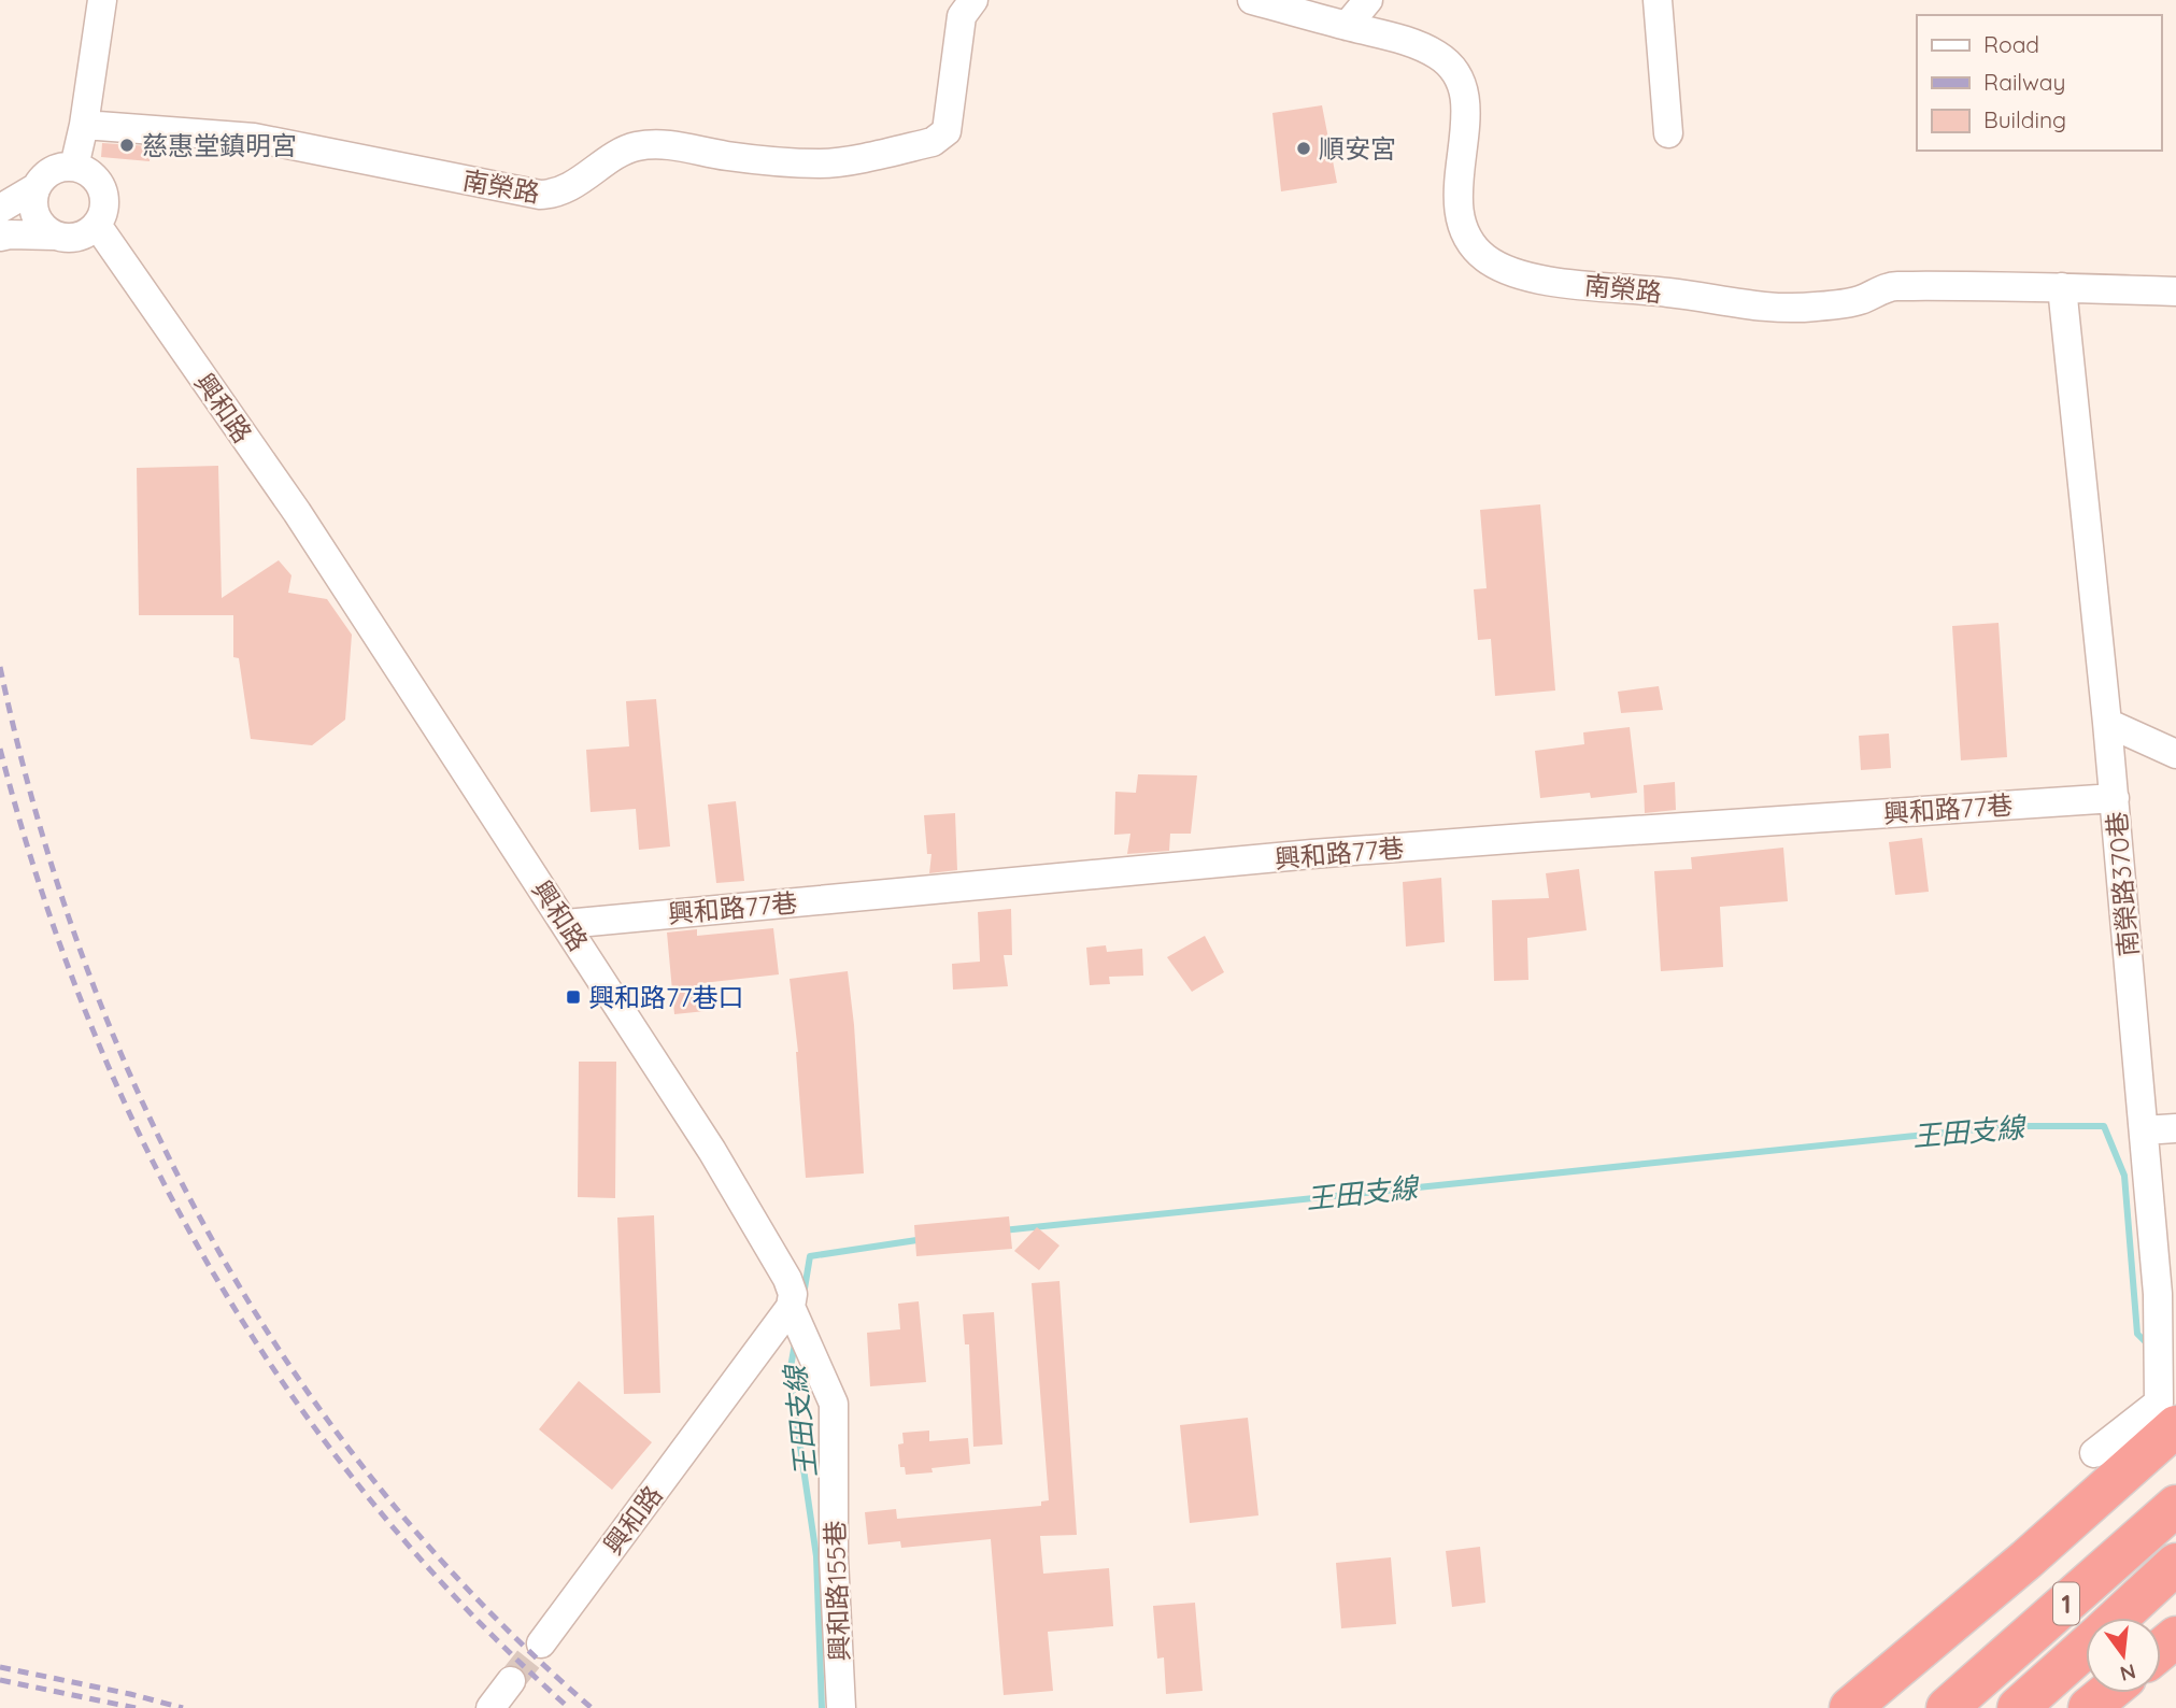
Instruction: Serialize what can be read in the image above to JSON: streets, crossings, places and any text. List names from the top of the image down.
{
  "streets": {
    "highway": ["1"],
    "street": [
      "南榮路",
      "興和路",
      "興和路77巷",
      "南榮路370巷",
      "興和路155巷"
    ]
  },
  "crossings": [
    ["南榮路", "南榮路370巷"],
    ["興和路", "興和路77巷"],
    ["興和路", "興和路155巷"],
    ["興和路77巷", "南榮路370巷"]
  ],
  "water": ["王田支線"],
  "places": {
    "other": ["慈惠堂鎮明宮", "順安宮"],
    "transit": ["興和路77巷口"]
  },
  "legend": ["Road", "Railway", "Building"],
  "north": "bottom"
}
